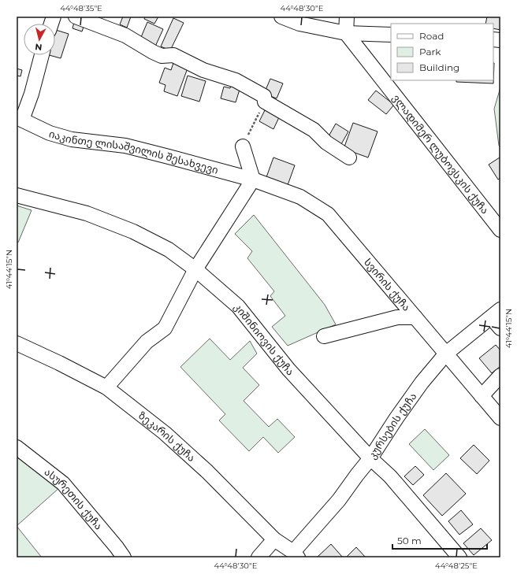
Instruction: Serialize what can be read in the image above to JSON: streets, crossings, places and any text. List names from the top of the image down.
{
  "streets": {
    "street": [
      "იაკინთე ლისაშვილის შესახვევი",
      "ვლადიმერ ლუბოვსკის ქუჩა",
      "სვირის ქუჩა",
      "კიშინიოვის ქუჩა",
      "კურსების ქუჩა",
      "ზეკარის ქუჩა",
      "ასურეთის ქუჩა"
    ]
  },
  "crossings": [
    ["იაკინთე ლისაშვილის შესახვევი", "სვირის ქუჩა"],
    ["სვირის ქუჩა", "კურსების ქუჩა"],
    ["კიშინიოვის ქუჩა", "კურსების ქუჩა"],
    ["კურსების ქუჩა", "ზეკარის ქუჩა"]
  ],
  "legend": ["Road", "Park", "Building"],
  "scale_bar": "50 m",
  "north": "bottom",
  "coordinates": [
    "44°48'35\"E",
    "44°48'30\"E",
    "41°44'15\"N",
    "44°48'25\"E"
  ]
}
